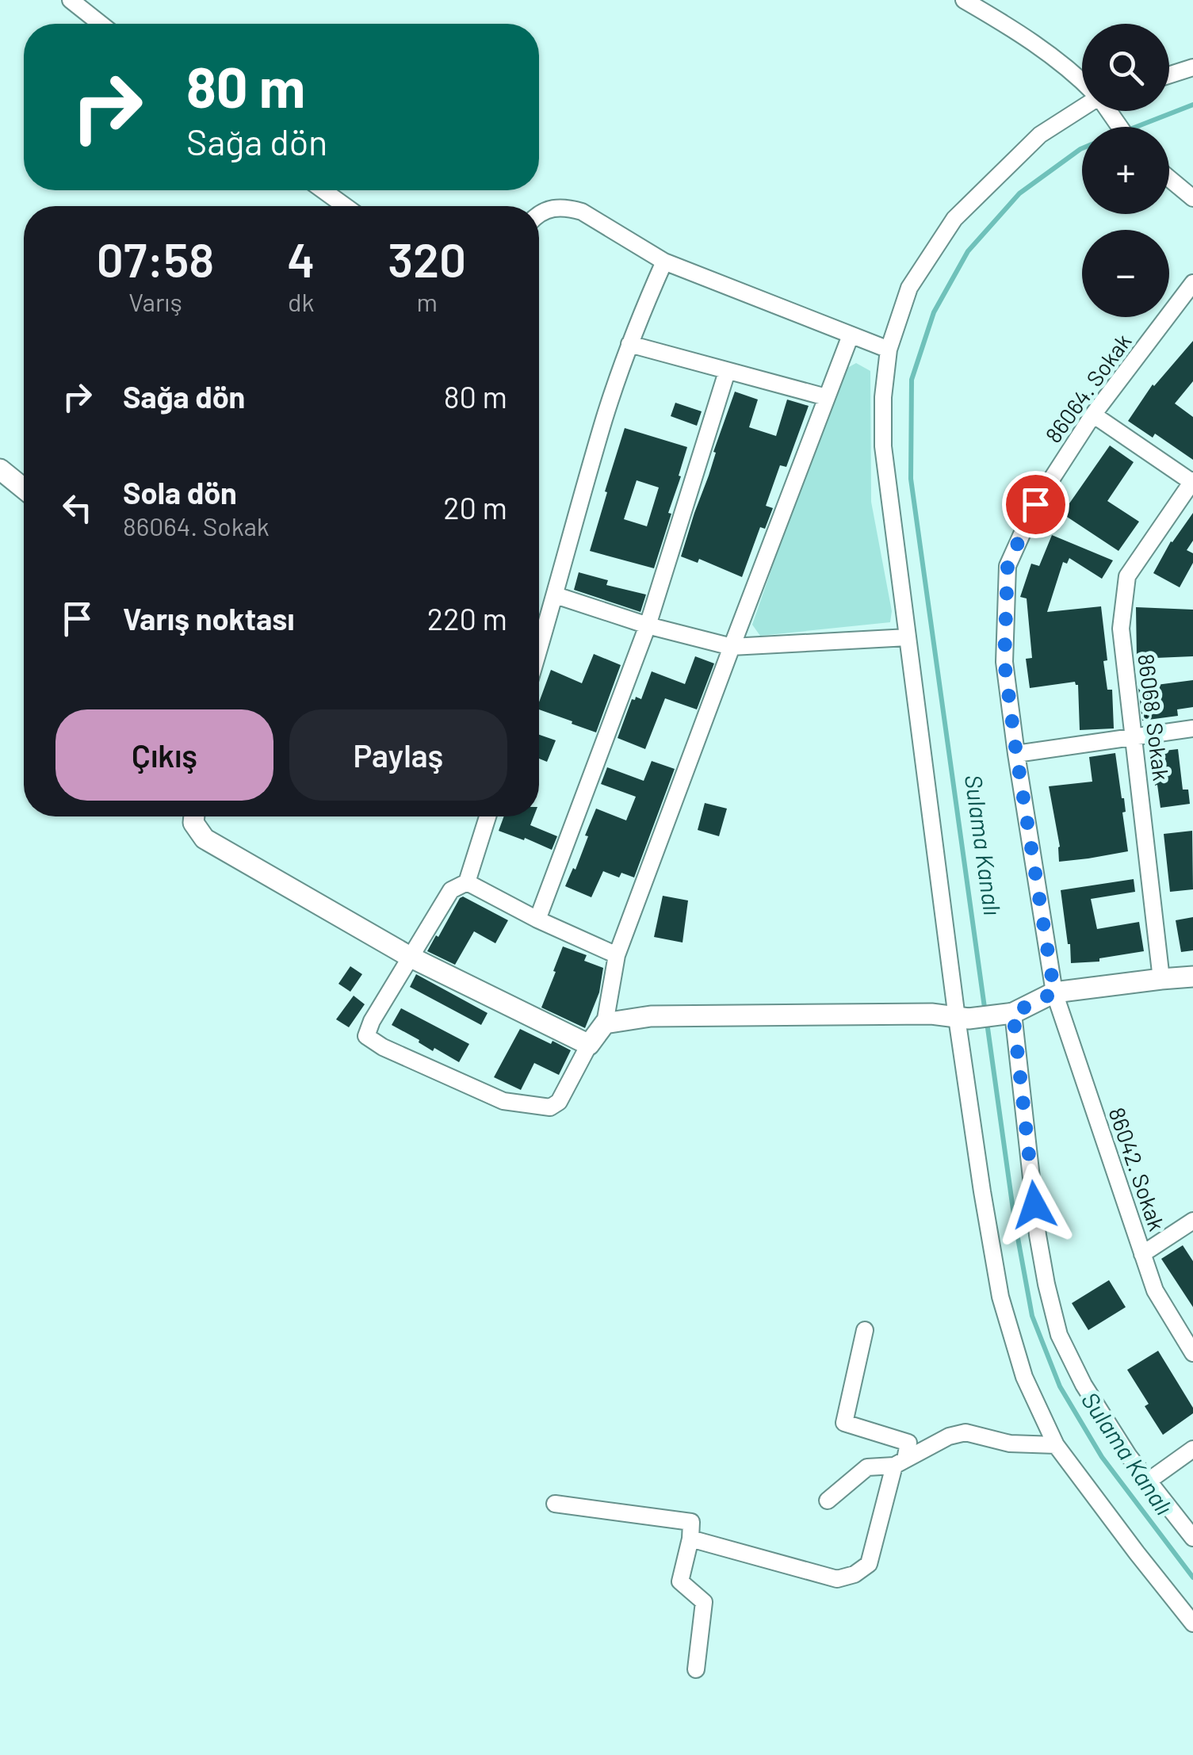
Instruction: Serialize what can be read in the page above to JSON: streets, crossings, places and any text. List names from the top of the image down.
{
  "streets": {
    "street": ["86064. Sokak", "86068. Sokak", "86042. Sokak"]
  },
  "crossings": [
    ["86064. Sokak", "86042. Sokak"]
  ],
  "water": ["Sulama Kanalı"],
  "page": {
    "map_buttons": ["+", "−"],
    "turn": ["80 m", "Sağa dön"],
    "eta": [
      "07:58",
      "Varış",
      "4",
      "dk",
      "320",
      "m"
    ],
    "list": [
      {
        "name": "Sağa dön",
        "value": "80 m"
      },
      {
        "name": "Sola dön",
        "note": "86064. Sokak",
        "value": "20 m"
      },
      {
        "name": "Varış noktası",
        "value": "220 m"
      }
    ],
    "buttons": ["Çıkış", "Paylaş"]
  }
}
